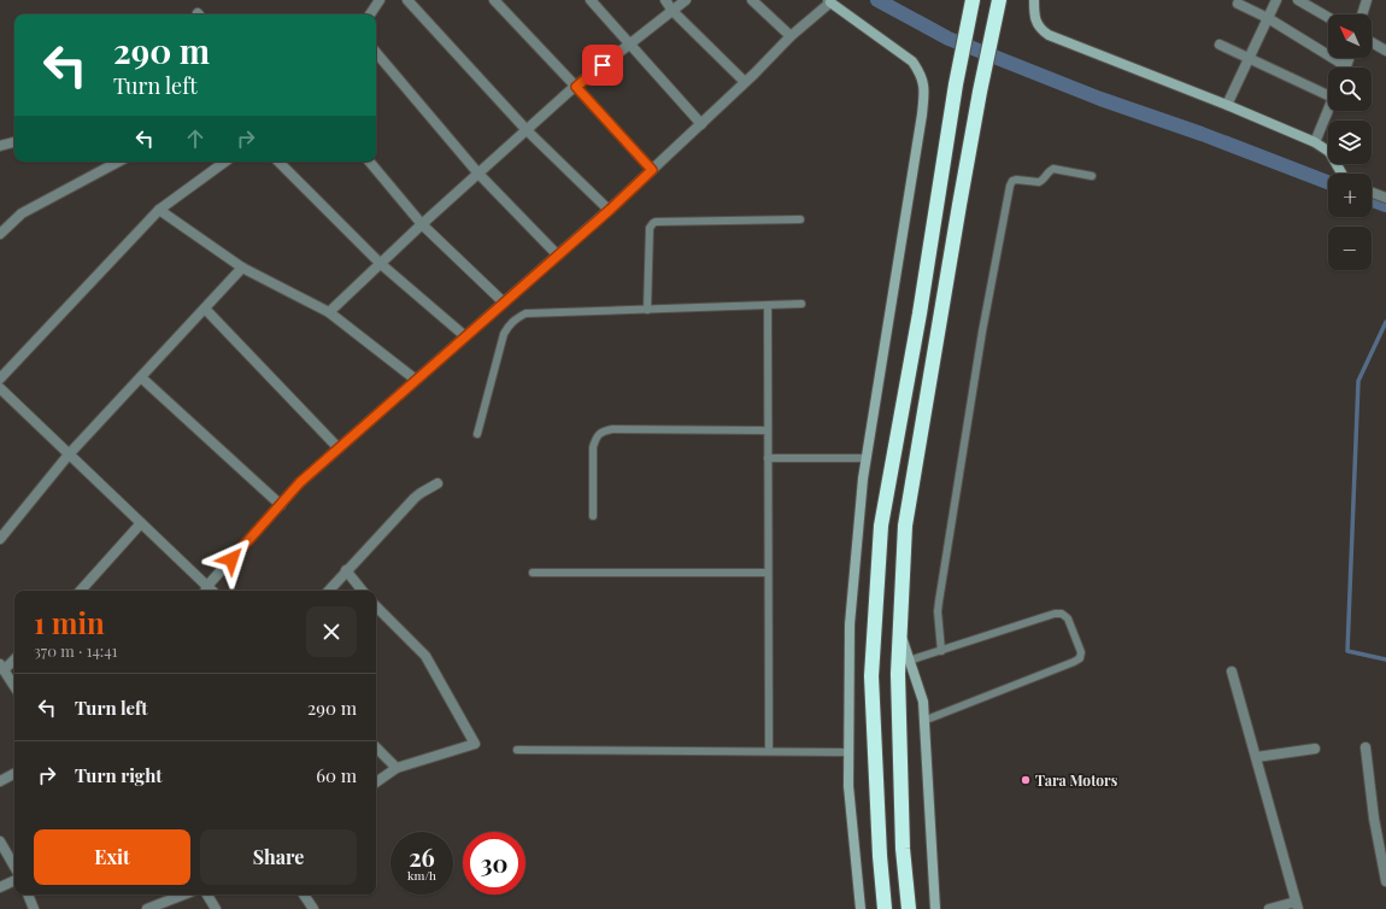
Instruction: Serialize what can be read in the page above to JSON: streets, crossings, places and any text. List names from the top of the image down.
{
  "places": ["Tara Motors"],
  "north": "top left",
  "page": {
    "map_buttons": ["+", "−"],
    "turn": ["290 m", "Turn left"],
    "heading": ["1 min", "370 m · 14:41"],
    "list": [
      {
        "name": "Turn left",
        "value": "290 m"
      },
      {
        "name": "Turn right",
        "value": "60 m"
      }
    ],
    "buttons": ["Exit", "Share"],
    "speed": "26 km/h",
    "limit": "30"
  }
}
